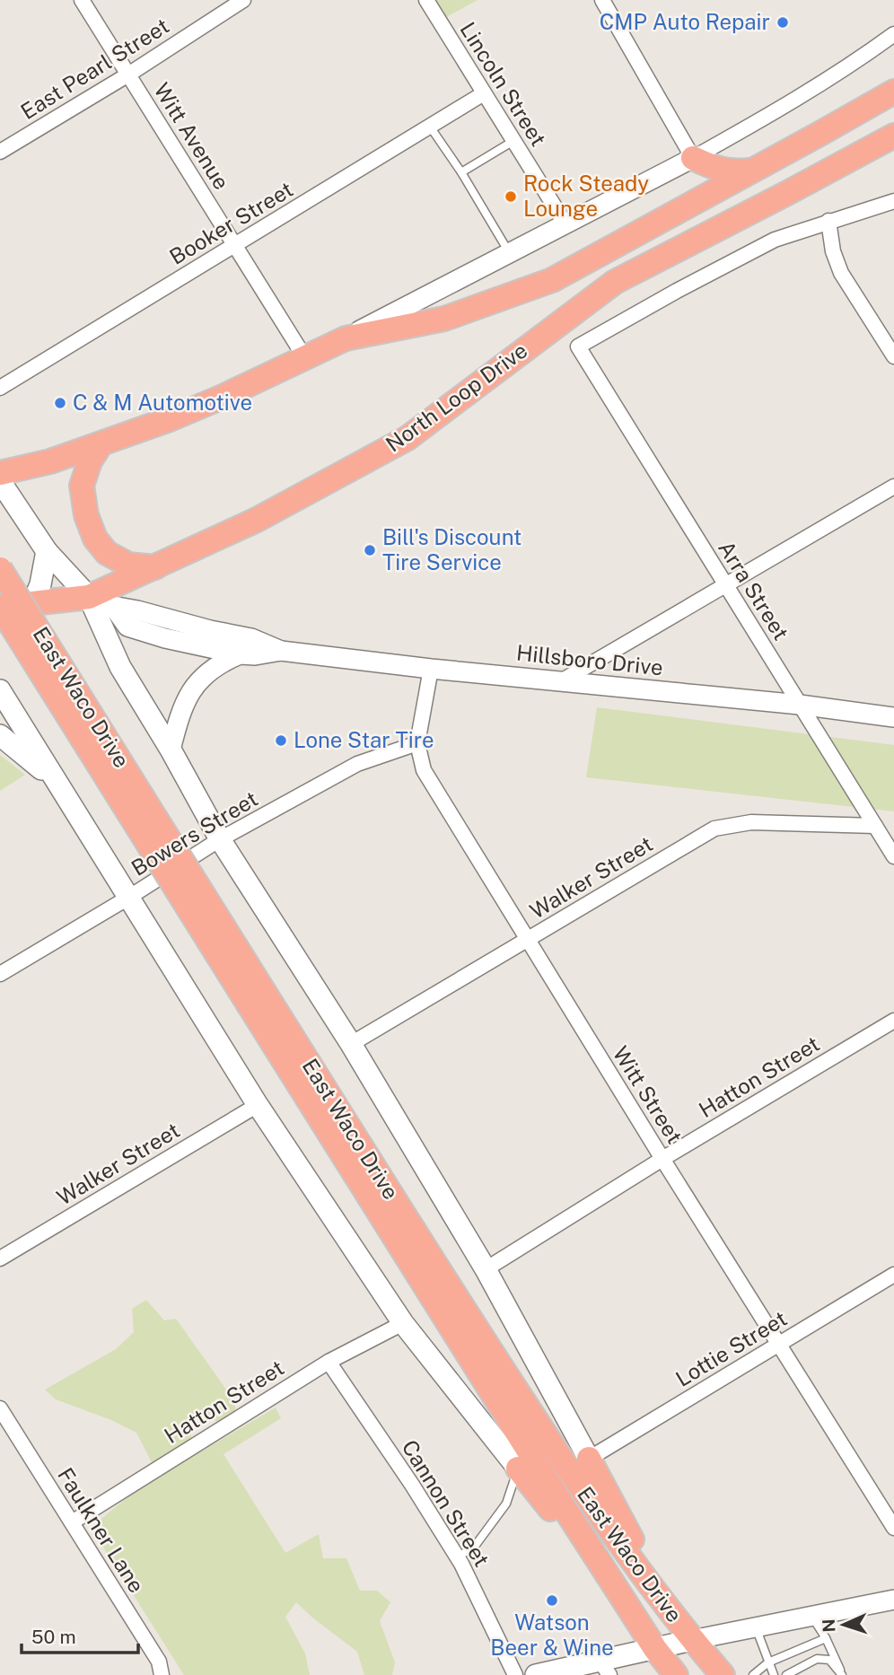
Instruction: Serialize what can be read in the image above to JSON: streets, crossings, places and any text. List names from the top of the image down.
{
  "streets": {
    "main road": ["North Loop Drive", "East Waco Drive"],
    "street": [
      "East Pearl Street",
      "Lincoln Street",
      "Witt Avenue",
      "Booker Street",
      "Arra Street",
      "Hillsboro Drive",
      "Bowers Street",
      "Walker Street",
      "Hatton Street",
      "Witt Street",
      "Lottie Street",
      "Cannon Street",
      "Faulkner Lane"
    ]
  },
  "crossings": [
    ["East Pearl Street", "Witt Avenue"],
    ["Lincoln Street", "Booker Street"],
    ["Witt Avenue", "Booker Street"],
    ["North Loop Drive", "Hillsboro Drive"],
    ["North Loop Drive", "East Waco Drive"],
    ["Arra Street", "Hillsboro Drive"],
    ["Arra Street", "Walker Street"],
    ["Hillsboro Drive", "East Waco Drive"],
    ["Hillsboro Drive", "Witt Street"],
    ["East Waco Drive", "Bowers Street"],
    ["East Waco Drive", "Walker Street"],
    ["East Waco Drive", "Hatton Street"],
    ["East Waco Drive", "Lottie Street"],
    ["Bowers Street", "Witt Street"],
    ["Walker Street", "Witt Street"],
    ["Hatton Street", "Witt Street"],
    ["Hatton Street", "Cannon Street"],
    ["Hatton Street", "Faulkner Lane"],
    ["Witt Street", "Lottie Street"]
  ],
  "places": [
    "CMP Auto Repair",
    "Rock Steady Lounge",
    "C & M Automotive",
    "Bill's Discount Tire Service",
    "Lone Star Tire",
    "Watson Beer & Wine"
  ],
  "scale_bar": "50 m",
  "north": "left"
}
